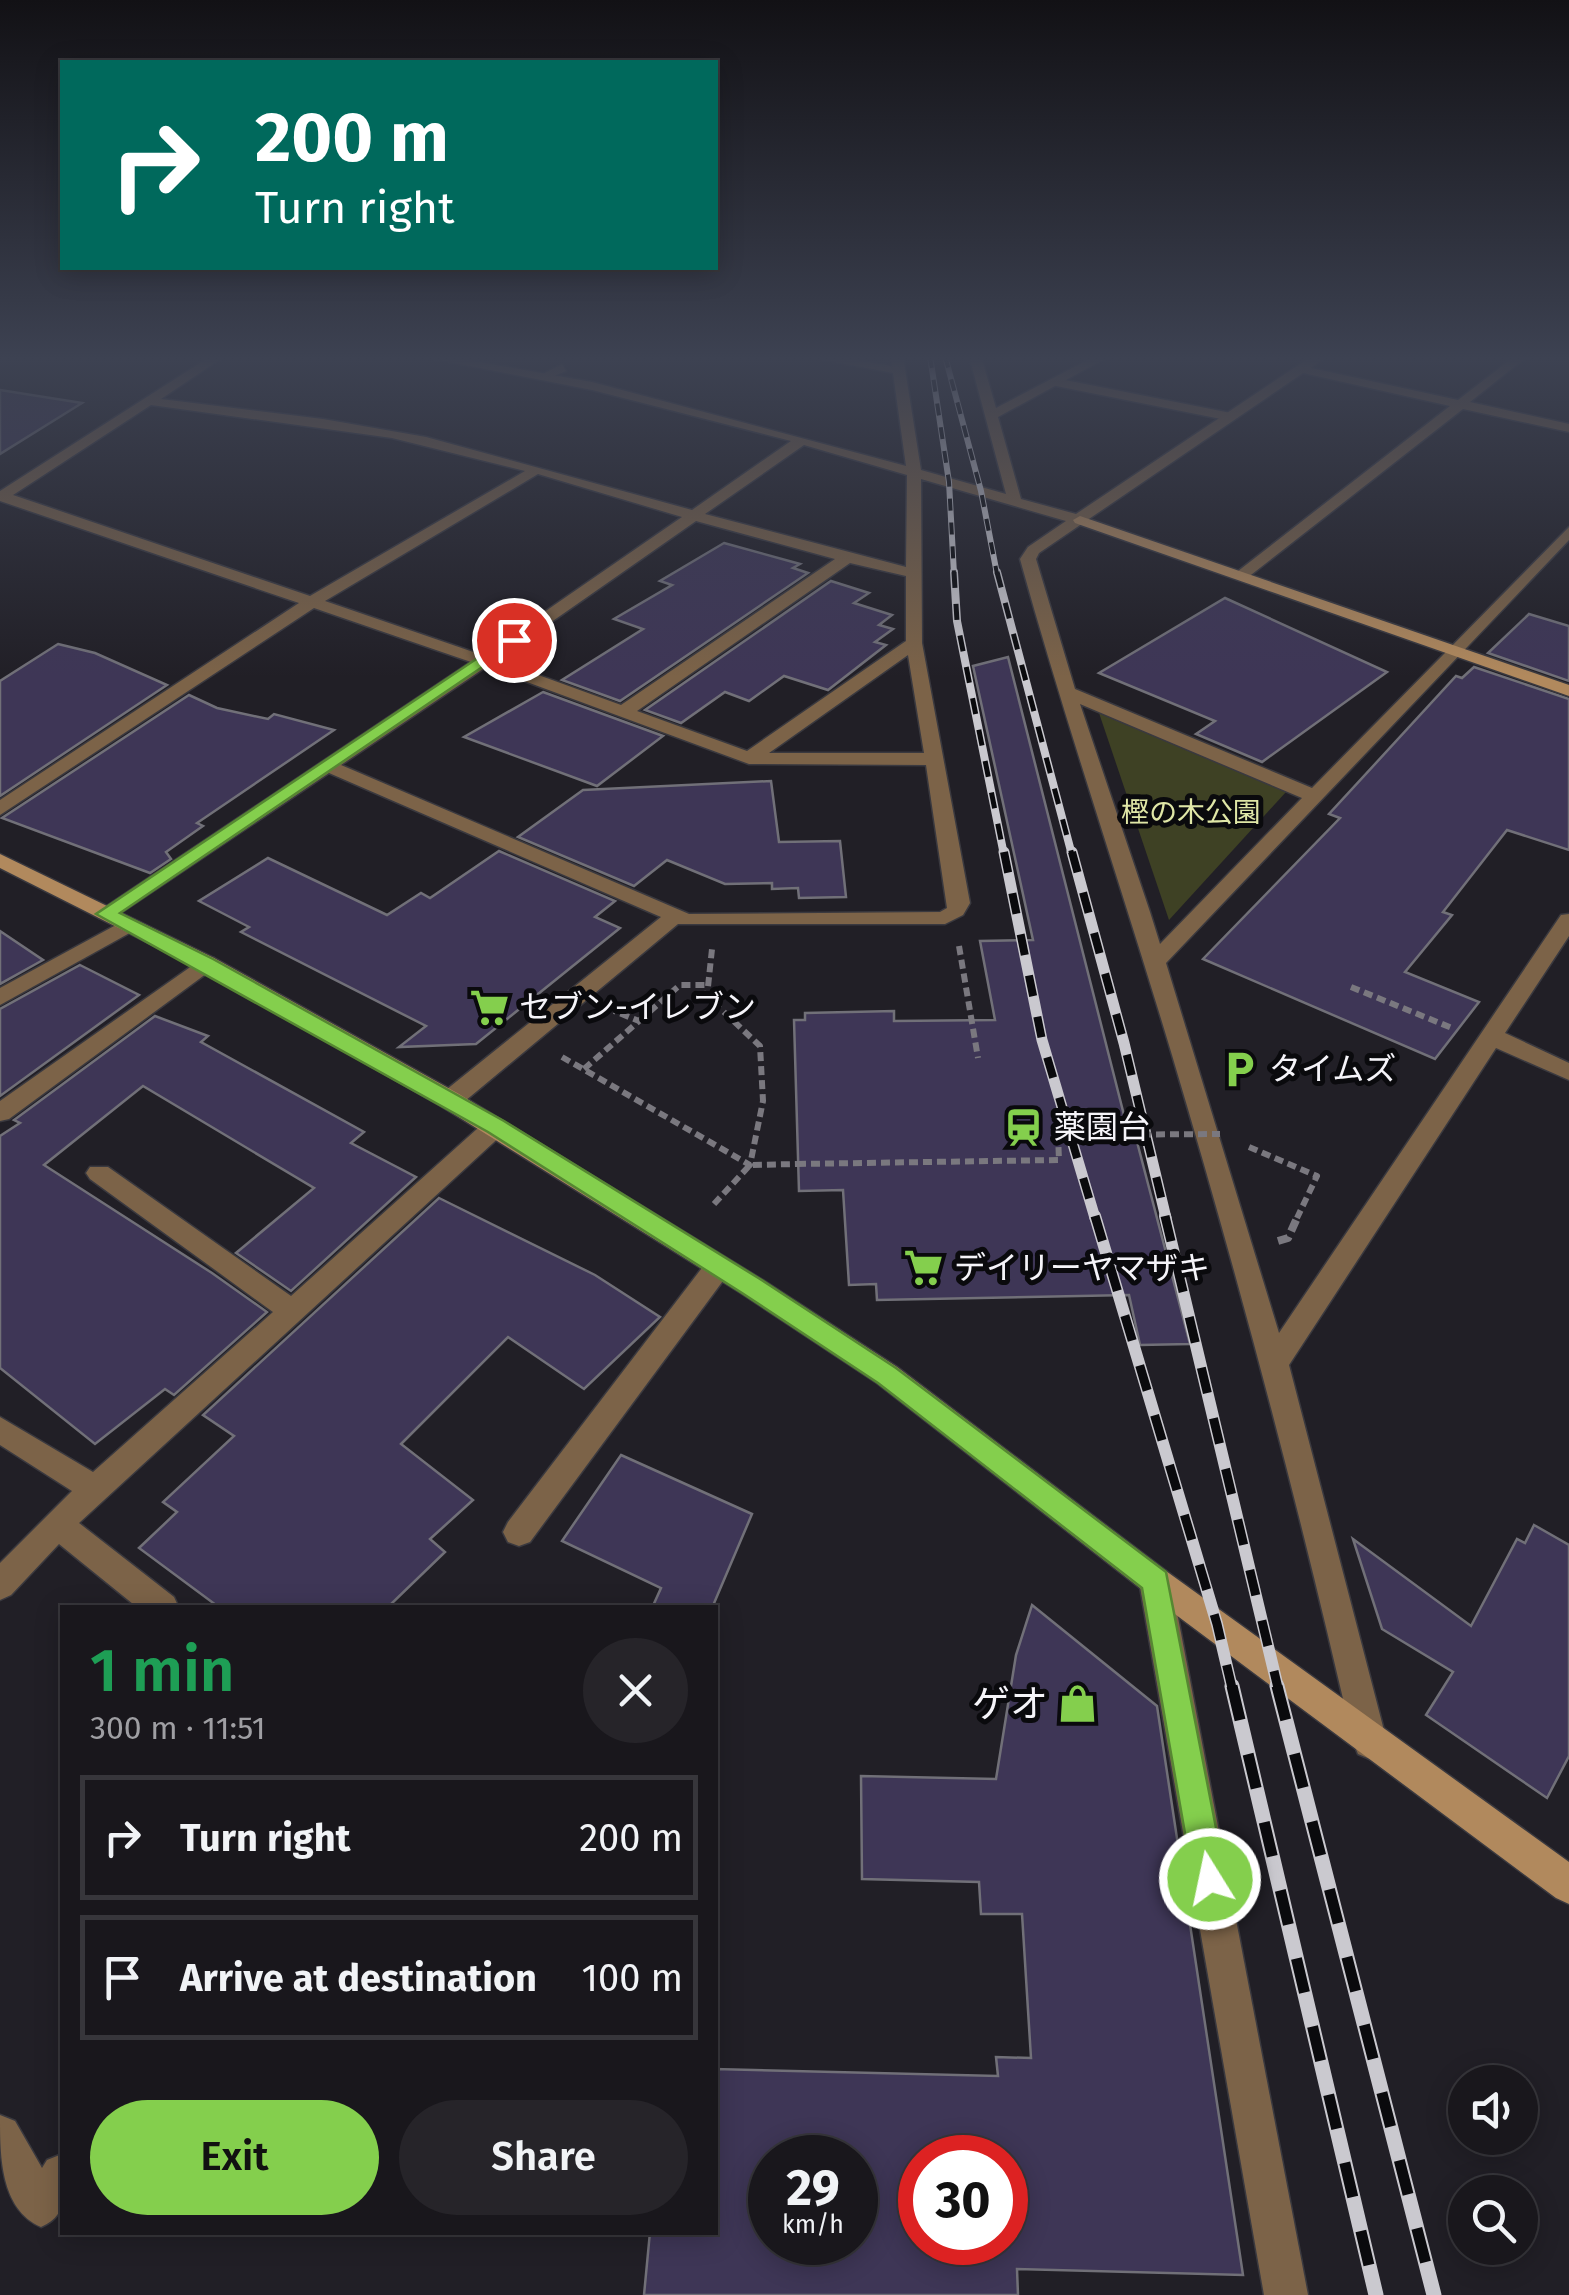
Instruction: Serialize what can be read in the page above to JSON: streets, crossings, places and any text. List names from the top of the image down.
{
  "parks": ["樫の木公園"],
  "places": {
    "supermarket": ["セブン-イレブン", "デイリーヤマザキ"],
    "parking": ["タイムズ"],
    "station": ["薬園台"],
    "shop": ["ゲオ"]
  },
  "page": {
    "turn": ["200 m", "Turn right"],
    "heading": ["1 min", "300 m · 11:51"],
    "list": [
      {
        "name": "Turn right",
        "value": "200 m"
      },
      {
        "name": "Arrive at destination",
        "value": "100 m"
      }
    ],
    "buttons": ["Exit", "Share"],
    "speed": "29 km/h",
    "limit": "30"
  }
}
